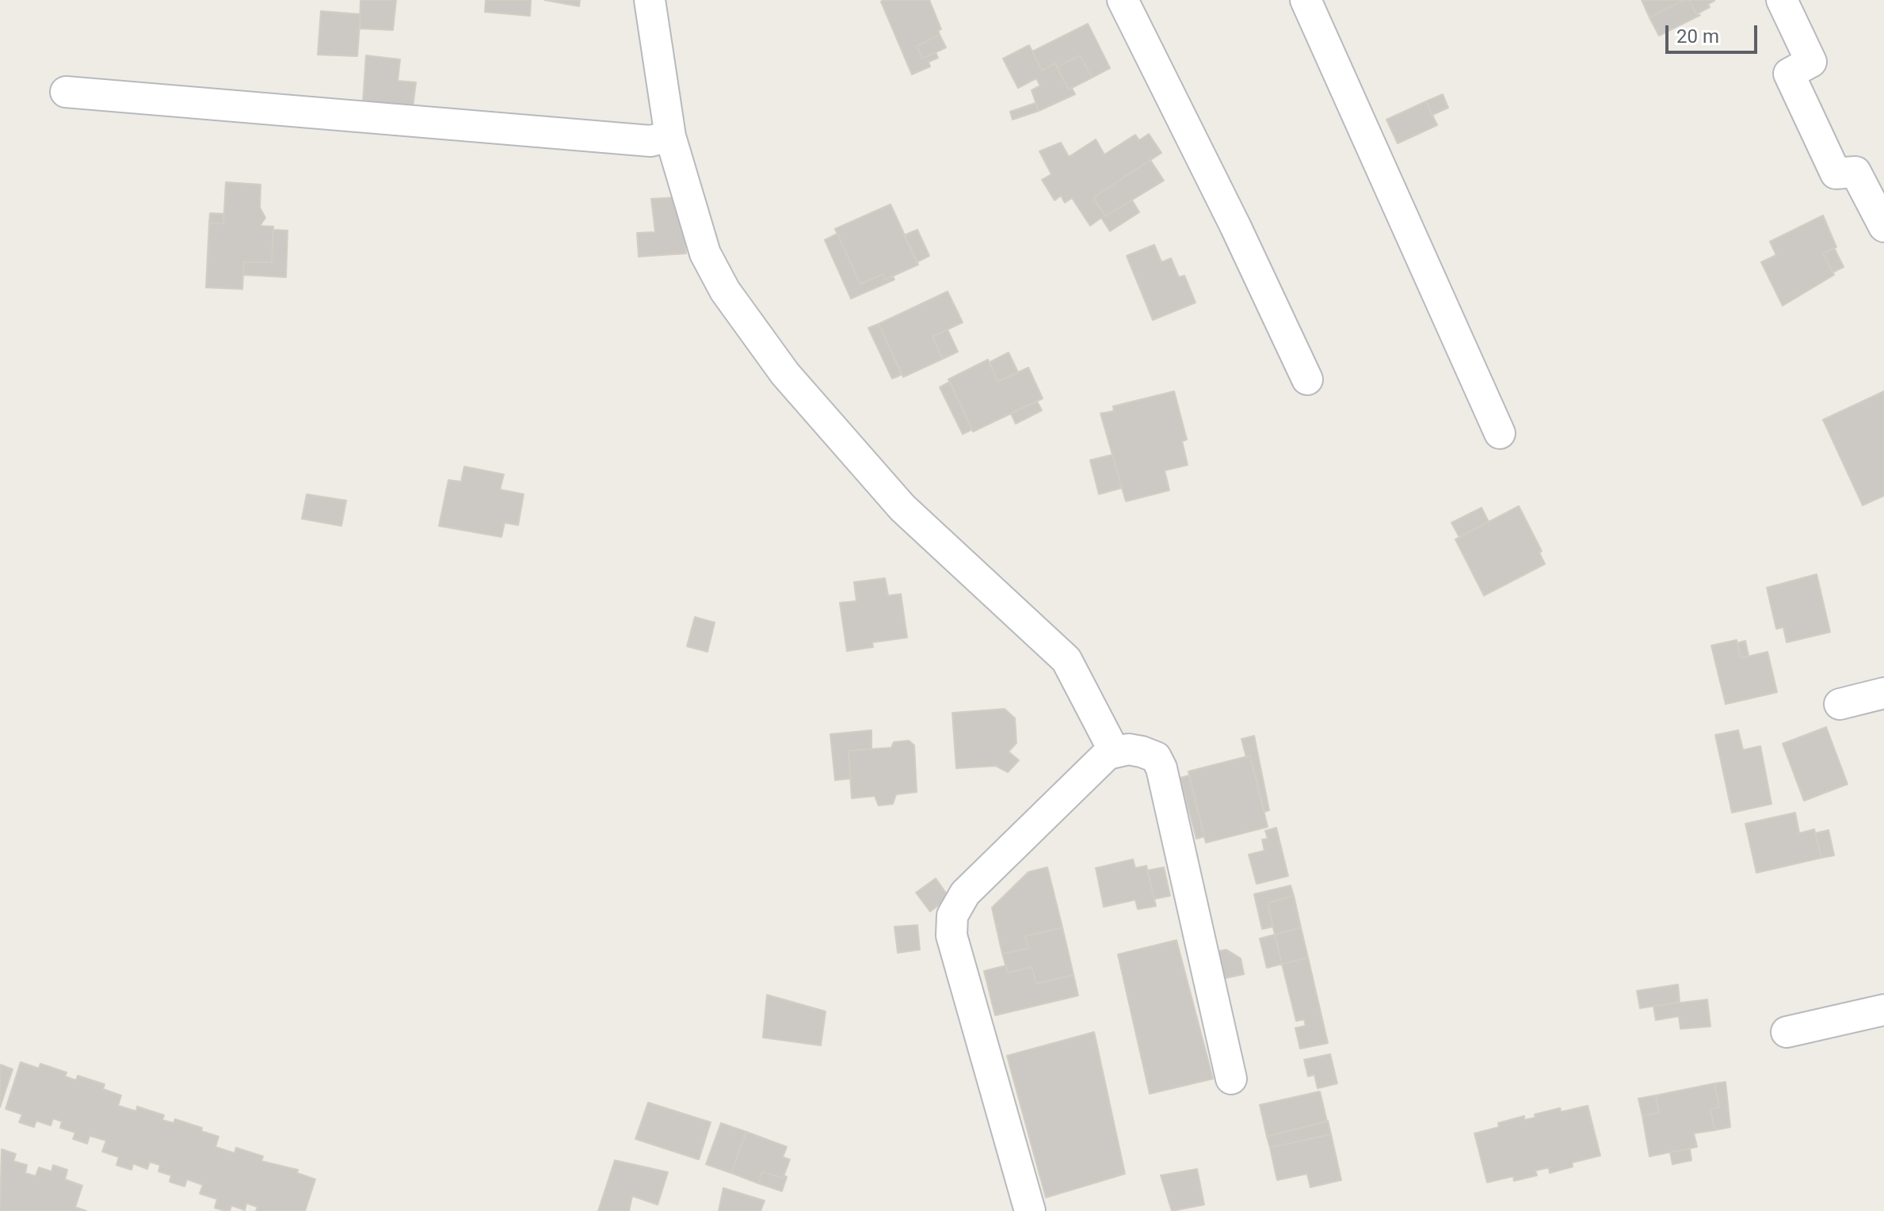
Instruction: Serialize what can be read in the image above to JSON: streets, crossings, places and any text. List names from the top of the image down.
{
  "scale_bar": "20 m"
}
